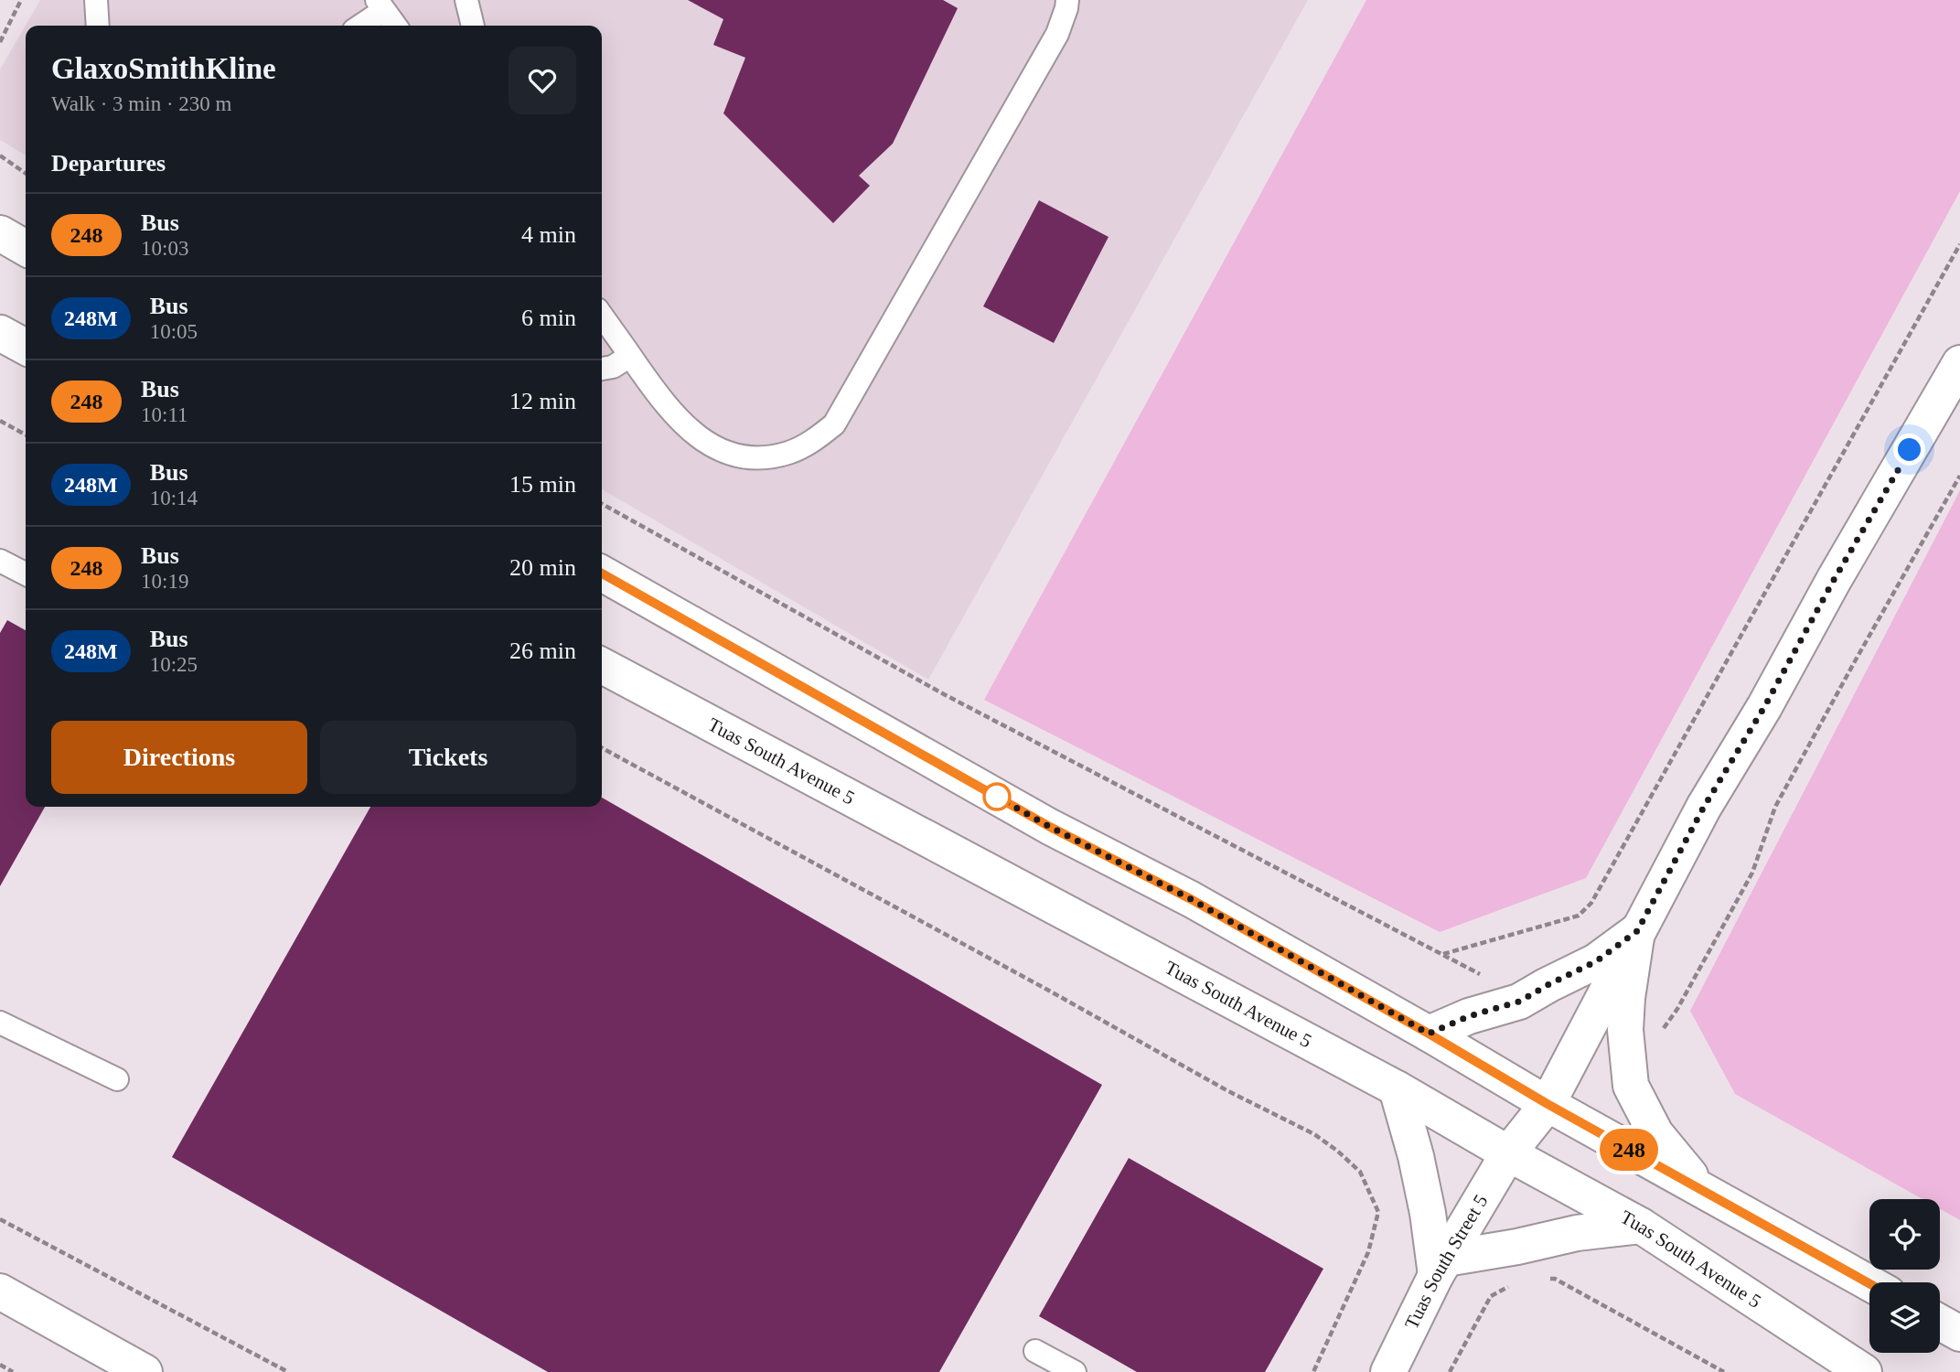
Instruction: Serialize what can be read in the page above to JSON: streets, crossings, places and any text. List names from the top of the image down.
{
  "streets": {
    "main road": ["Tuas South Avenue 5", "Tuas South Street 5"]
  },
  "crossings": [
    ["Tuas South Avenue 5", "Tuas South Street 5"]
  ],
  "lines": ["bus line 248"],
  "page": {
    "on_map": "248",
    "heading": [
      ["GlaxoSmithKline", "Walk · 3 min · 230 m"],
      "Departures"
    ],
    "list": [
      {
        "mark": "248",
        "name": "Bus",
        "note": "10:03",
        "value": "4 min"
      },
      {
        "mark": "248M",
        "name": "Bus",
        "note": "10:05",
        "value": "6 min"
      },
      {
        "mark": "248",
        "name": "Bus",
        "note": "10:11",
        "value": "12 min"
      },
      {
        "mark": "248M",
        "name": "Bus",
        "note": "10:14",
        "value": "15 min"
      },
      {
        "mark": "248",
        "name": "Bus",
        "note": "10:19",
        "value": "20 min"
      },
      {
        "mark": "248M",
        "name": "Bus",
        "note": "10:25",
        "value": "26 min"
      }
    ],
    "buttons": ["Directions", "Tickets"]
  }
}
